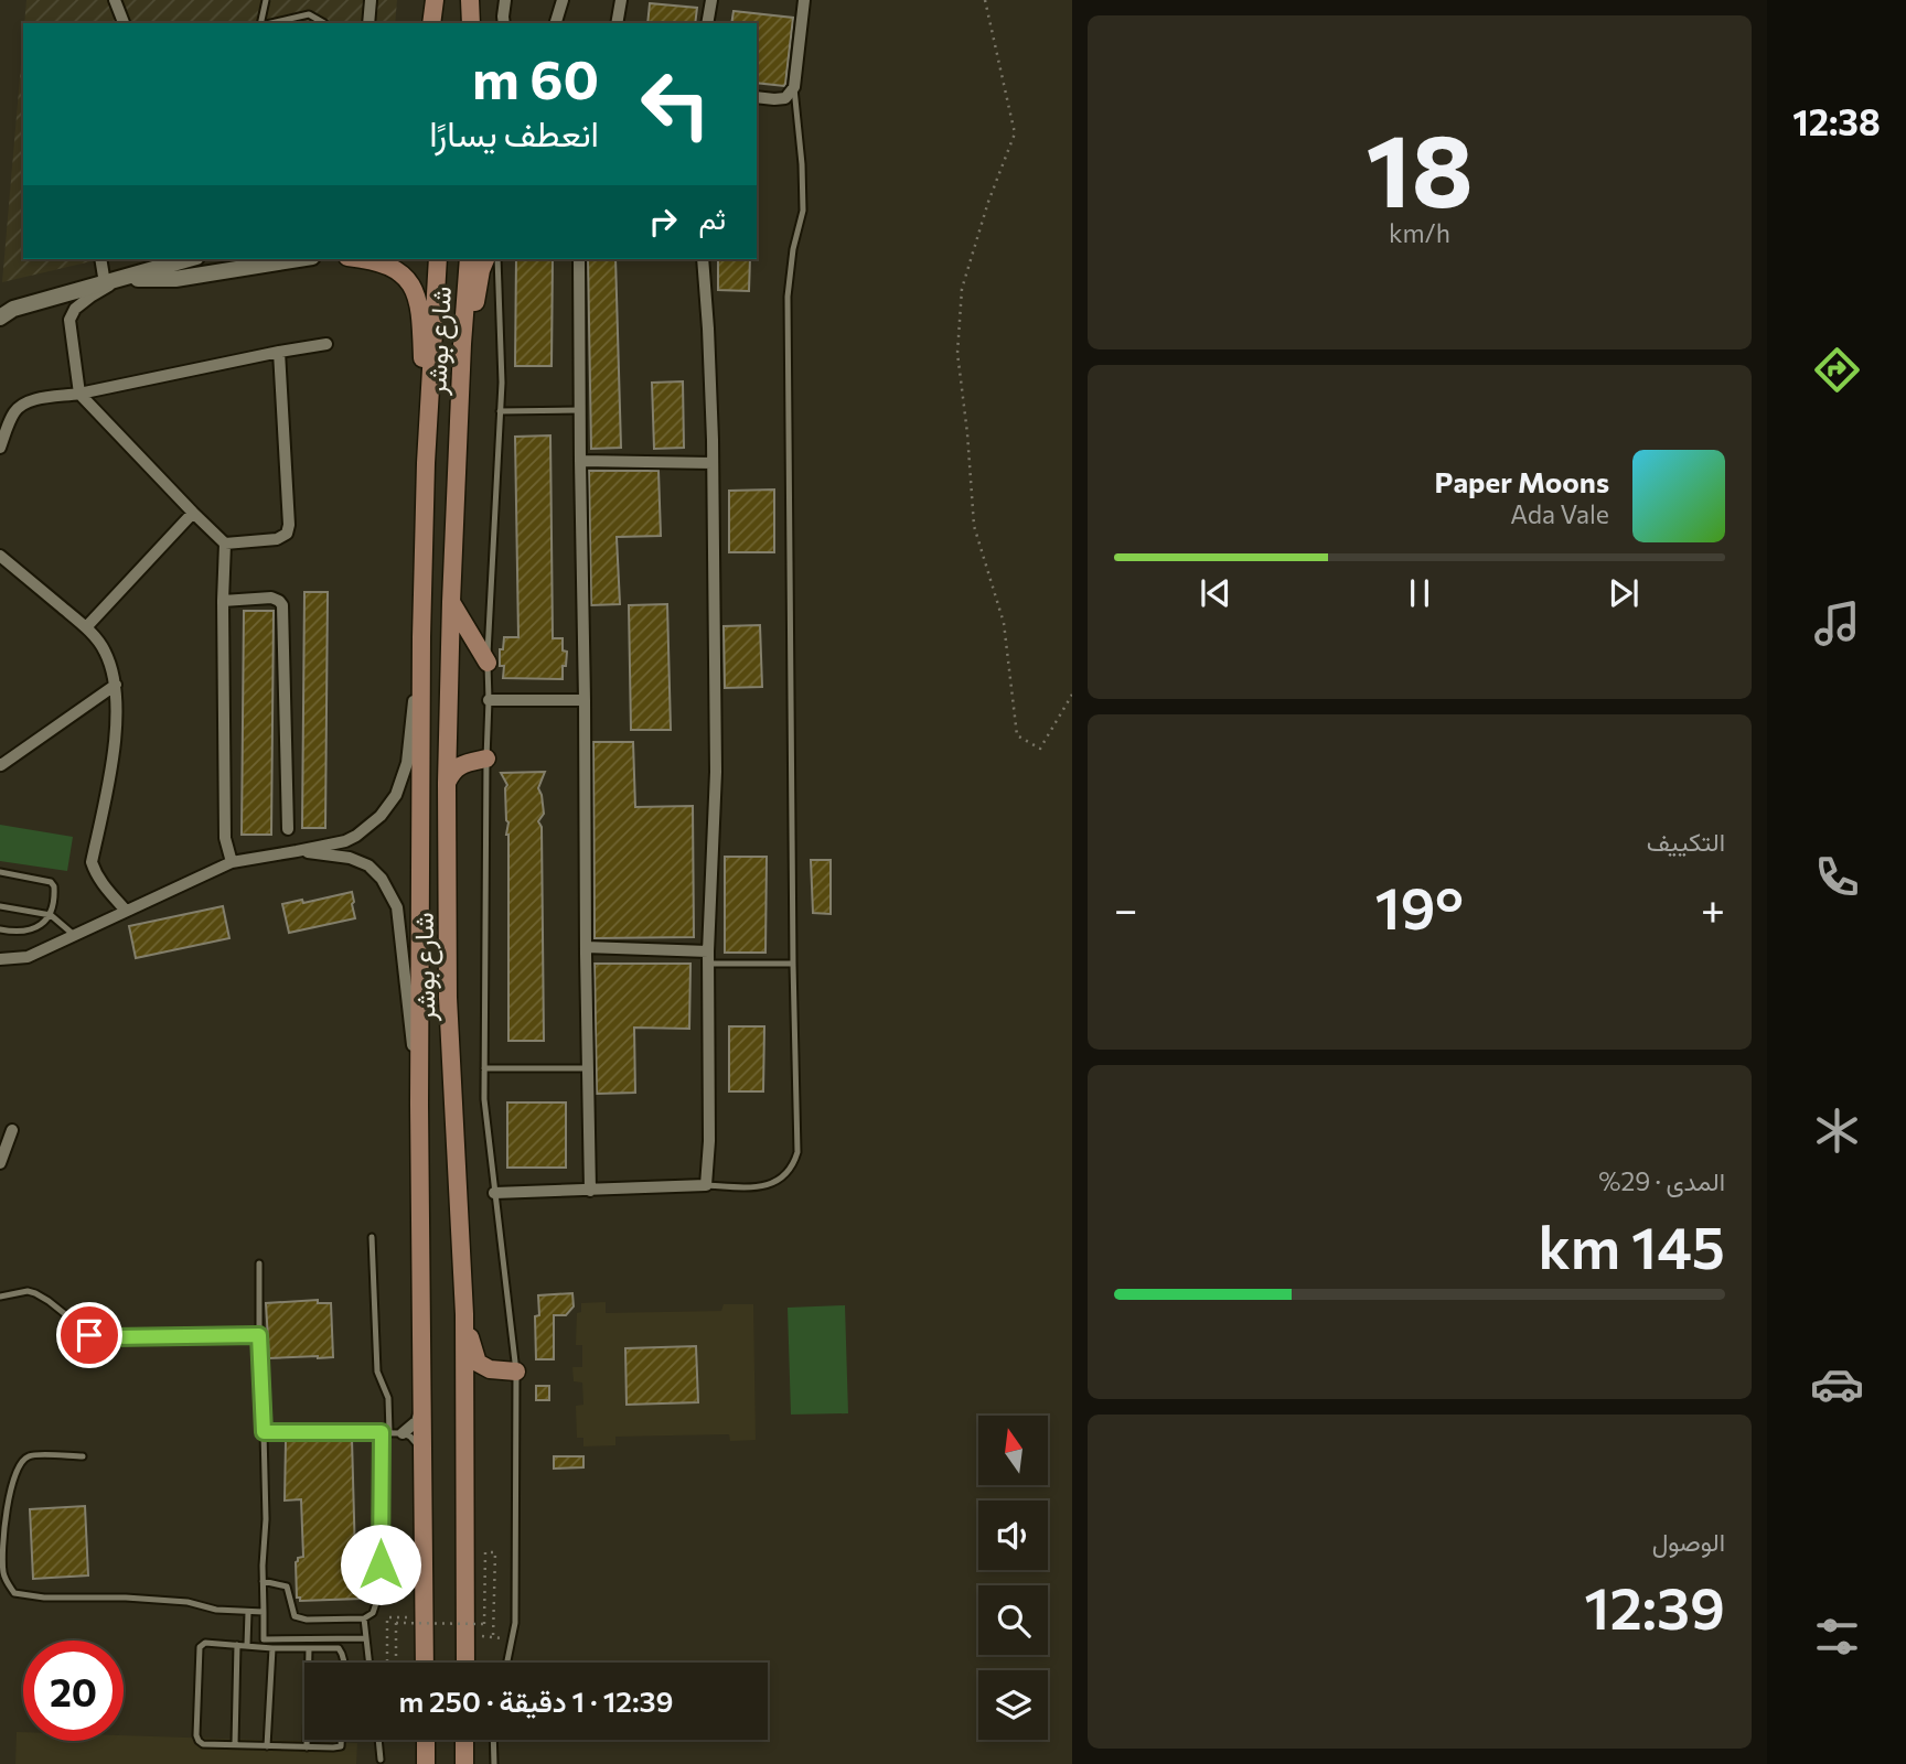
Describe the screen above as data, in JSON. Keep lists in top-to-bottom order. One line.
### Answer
{"streets":{"main road":["شارع بوشر"]},"north":"top","page":{"tabs":"12:38","tile":[["18","km/h"],"التكييف",["المدى · 29%","145 km"],["الوصول","12:39"]],"turn":["60 m","انعطف يسارًا"],"then":"ثم","song":["Paper Moons","Ada Vale"],"heat":["−","19°","+"],"limit":"20","trip":"12:39 · 1 دقيقة · 250 m"}}
